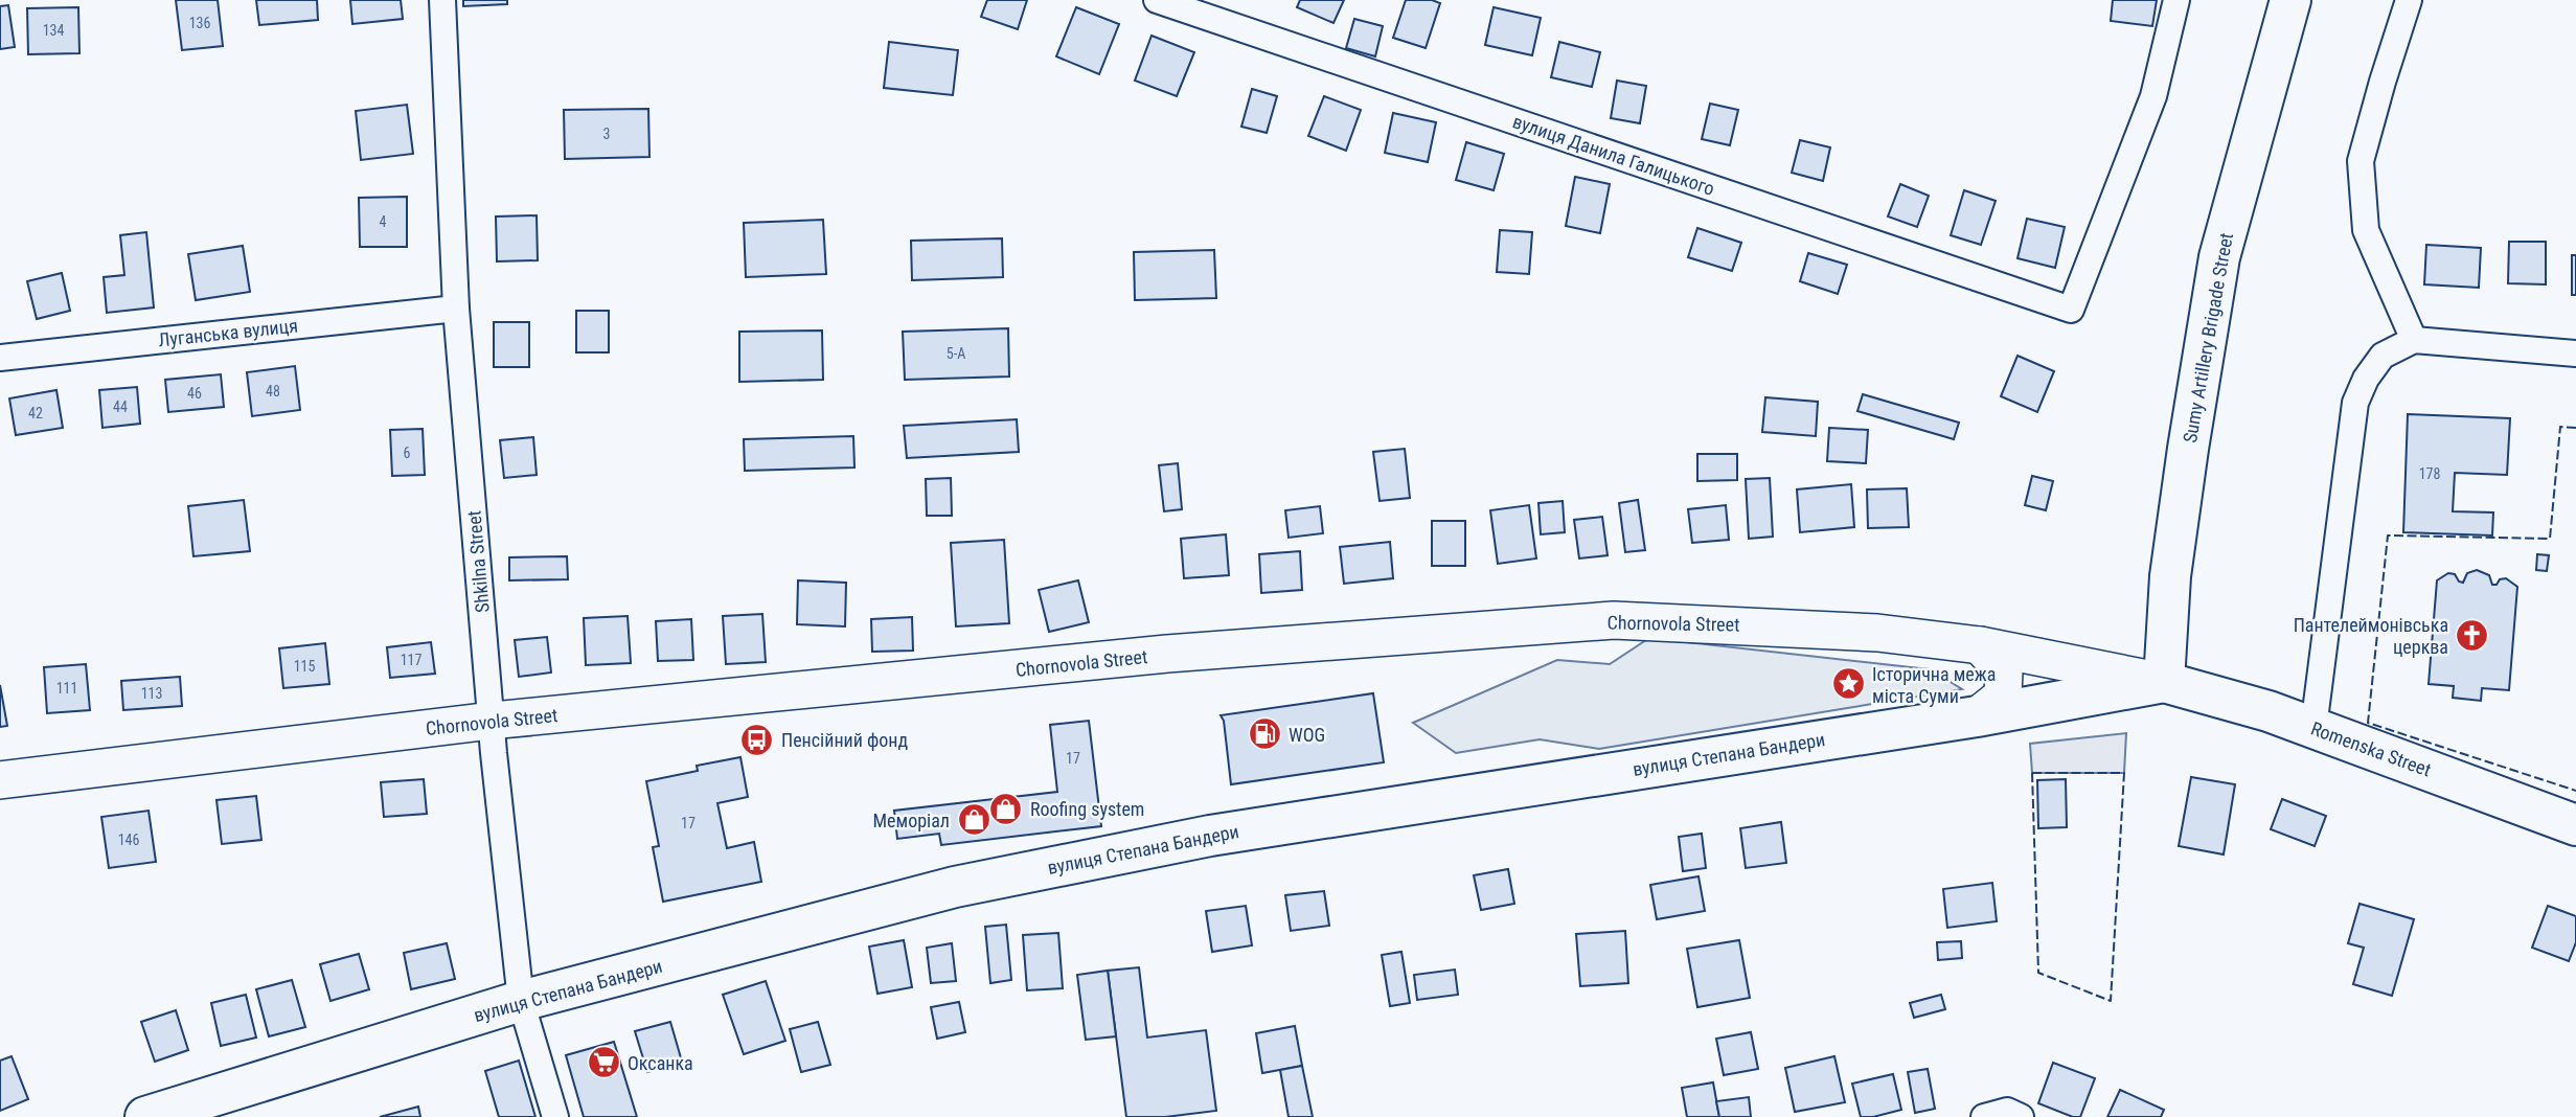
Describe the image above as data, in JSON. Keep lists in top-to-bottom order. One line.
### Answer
{"streets":{"main road":["Sumy Artillery Brigade Street","Chornovola Street","Romenska Street","вулиця Степана Бандери"],"street":["вулиця Данила Галицького","Луганська вулиця","Shkilna Street"]},"crossings":[["Луганська вулиця","Shkilna Street"],["Sumy Artillery Brigade Street","Chornovola Street"],["Sumy Artillery Brigade Street","Romenska Street"],["Sumy Artillery Brigade Street","вулиця Степана Бандери"],["Shkilna Street","Chornovola Street"],["Shkilna Street","вулиця Степана Бандери"],["Chornovola Street","Romenska Street"],["Chornovola Street","вулиця Степана Бандери"],["Romenska Street","вулиця Степана Бандери"]],"places":{"church":["Пантелеймонівська церква"],"place":["Історична межа міста Суми"],"fuel station":["WOG"],"bus stop":["Пенсійний фонд"],"shop":["Roofing system","Меморіал"],"supermarket":["Оксанка"]},"house_numbers":["136","134","3","4","5-А","48","46","44","42","6","178","117","115","111","113","17","17","146"]}
